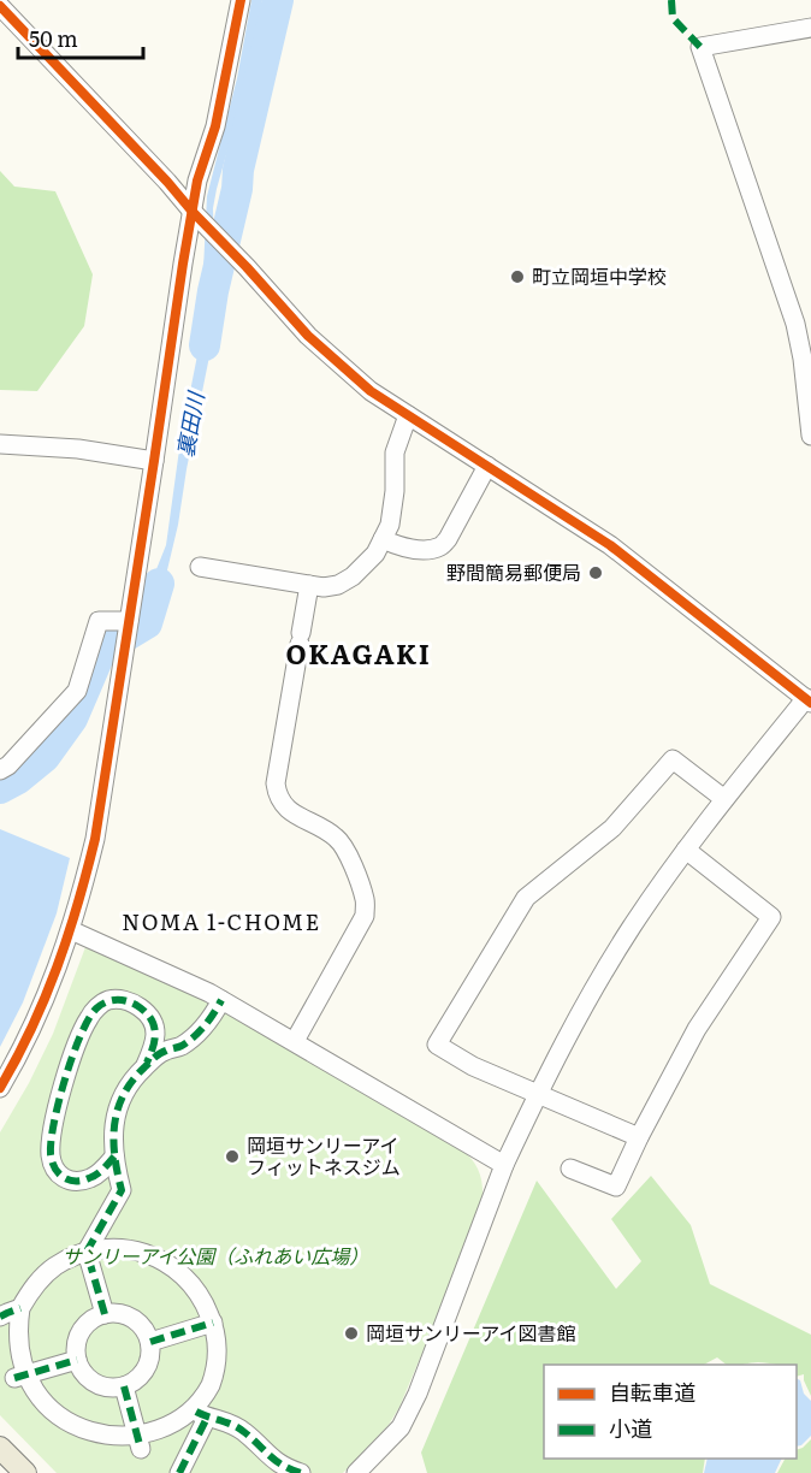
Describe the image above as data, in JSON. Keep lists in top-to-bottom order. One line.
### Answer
{"districts":["OKAGAKI","NOMA 1-CHOME"],"water":["裏田川"],"parks":["サンリーアイ公園（ふれあい広場）"],"places":["町立岡垣中学校","野間簡易郵便局","岡垣サンリーアイ フィットネスジム","岡垣サンリーアイ図書館"],"legend":["自転車道","小道"],"scale_bar":"50 m"}
